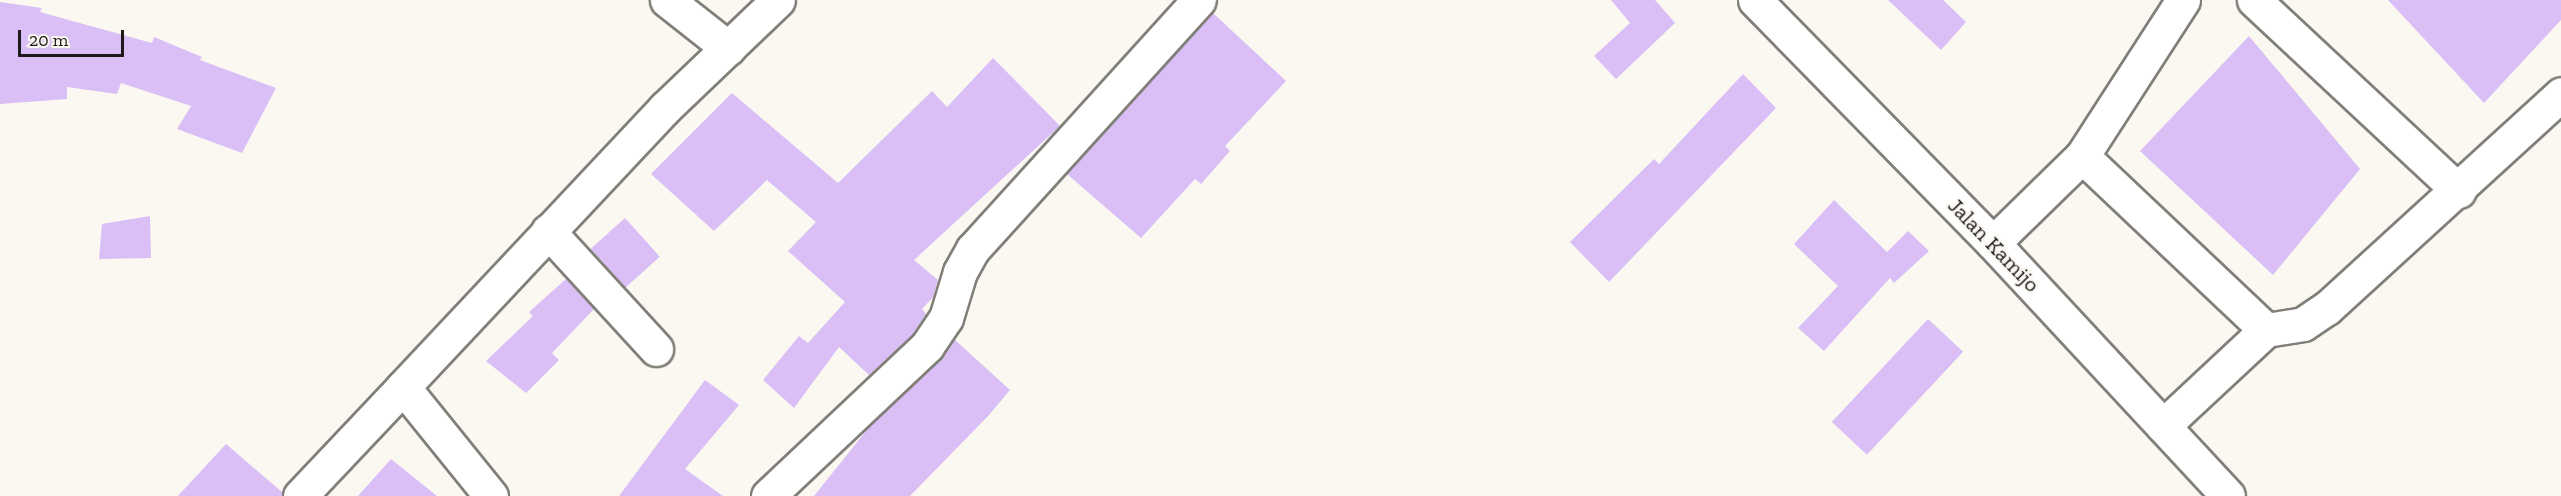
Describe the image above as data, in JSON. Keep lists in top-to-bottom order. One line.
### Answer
{"streets":{"street":["Jalan Kamijo"]},"scale_bar":"20 m"}
